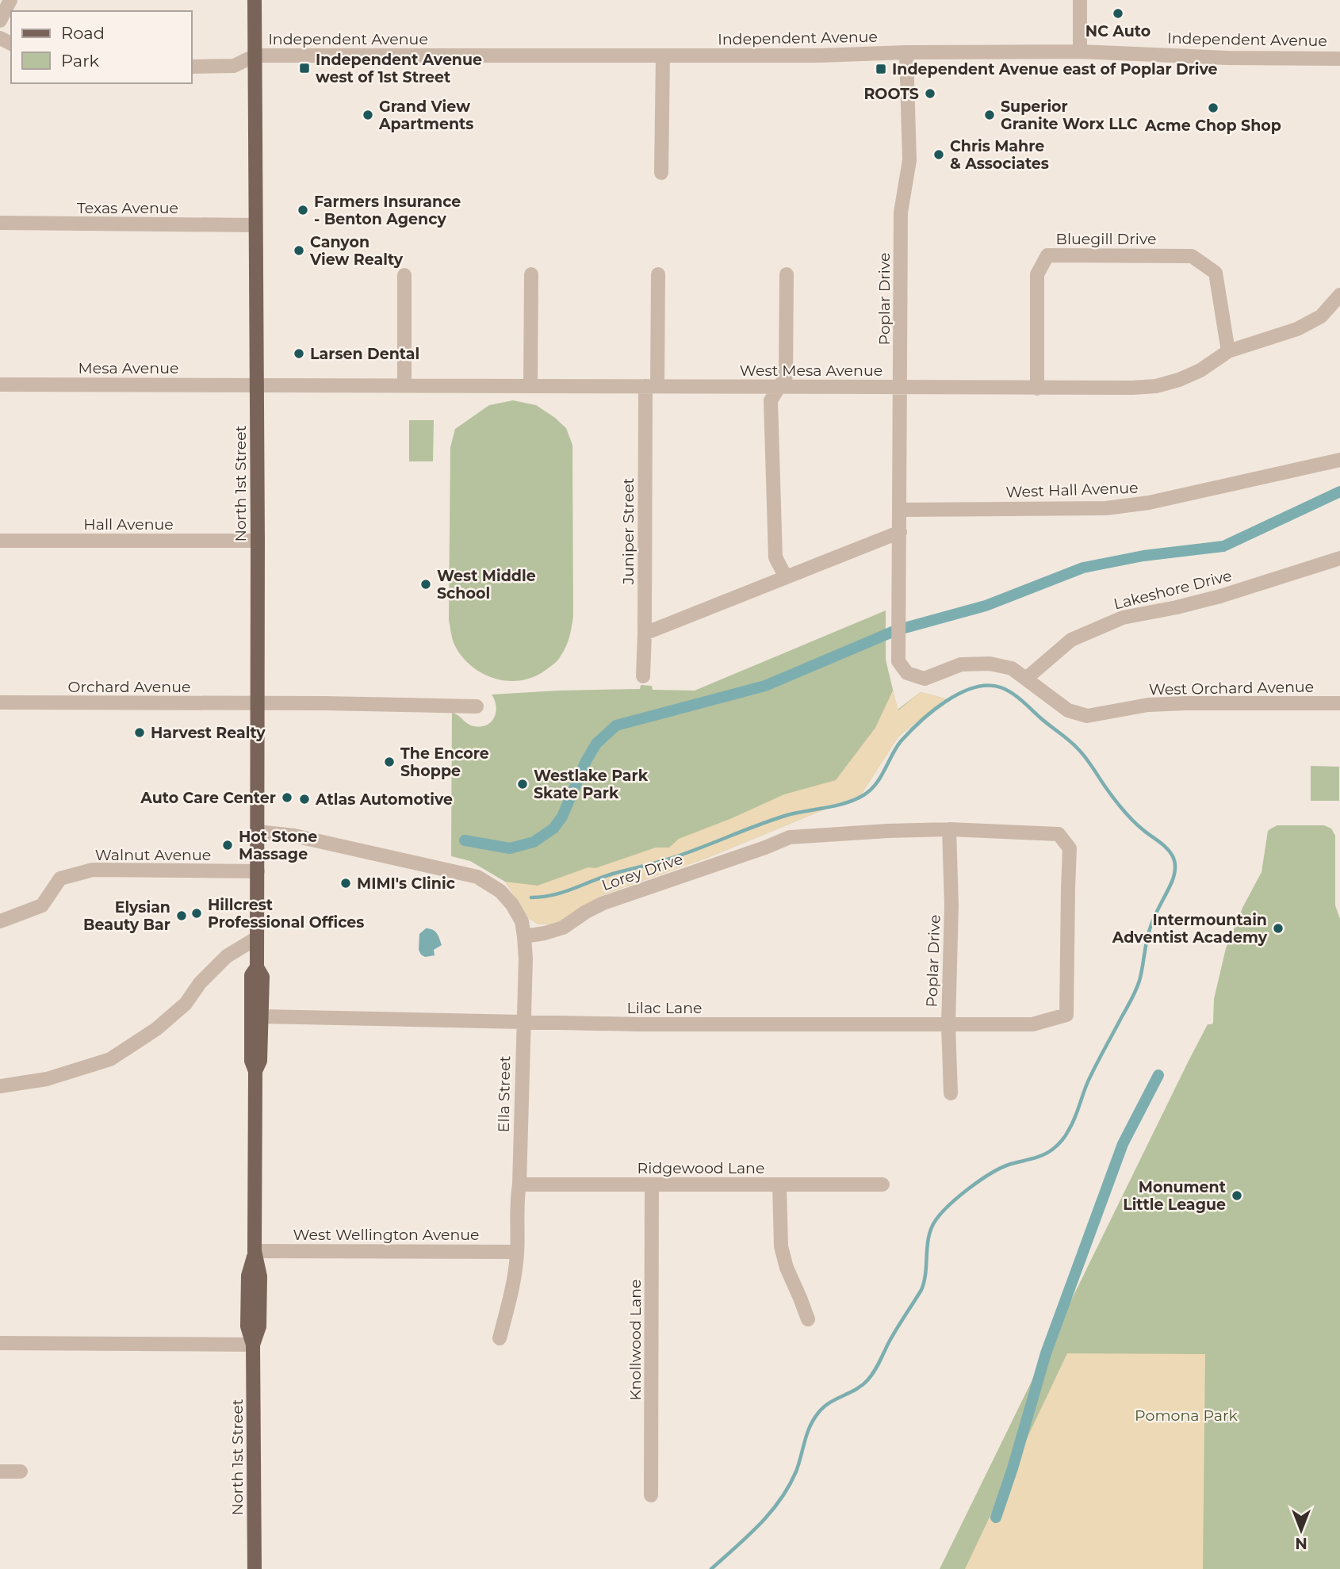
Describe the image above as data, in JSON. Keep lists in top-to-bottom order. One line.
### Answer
{"streets":{"main road":["North 1st Street"],"street":["Independent Avenue","Texas Avenue","Bluegill Drive","Poplar Drive","Mesa Avenue","West Mesa Avenue","West Hall Avenue","Hall Avenue","Juniper Street","Lakeshore Drive","Orchard Avenue","West Orchard Avenue","Walnut Avenue","Lorey Drive","Lilac Lane","Ella Street","Ridgewood Lane","West Wellington Avenue","Knollwood Lane"]},"crossings":[["Independent Avenue","Poplar Drive"],["Independent Avenue","North 1st Street"],["Texas Avenue","North 1st Street"],["Bluegill Drive","West Mesa Avenue"],["Poplar Drive","West Mesa Avenue"],["Poplar Drive","West Hall Avenue"],["Poplar Drive","West Orchard Avenue"],["Poplar Drive","Lorey Drive"],["Poplar Drive","Lilac Lane"],["Mesa Avenue","West Mesa Avenue"],["Mesa Avenue","North 1st Street"],["West Mesa Avenue","North 1st Street"],["West Mesa Avenue","Juniper Street"],["North 1st Street","Hall Avenue"],["North 1st Street","Orchard Avenue"],["North 1st Street","Walnut Avenue"],["North 1st Street","Lilac Lane"],["North 1st Street","West Wellington Avenue"],["Lakeshore Drive","West Orchard Avenue"],["Lorey Drive","Lilac Lane"],["Lorey Drive","Ella Street"],["Lilac Lane","Ella Street"],["Ella Street","Ridgewood Lane"],["Ella Street","West Wellington Avenue"],["Ridgewood Lane","Knollwood Lane"]],"parks":["Pomona Park"],"places":{"other":["NC Auto","ROOTS","Acme Chop Shop","Grand View Apartments","Superior Granite Worx LLC","Chris Mahre & Associates","Farmers Insurance - Benton Agency","Canyon View Realty","Larsen Dental","West Middle School","Harvest Realty","The Encore Shoppe","Westlake Park Skate Park","Auto Care Center","Atlas Automotive","Hot Stone Massage","MIMI's Clinic","Hillcrest Professional Offices","Elysian Beauty Bar","Intermountain Adventist Academy","Monument Little League"],"transit":["Independent Avenue west of 1st Street","Independent Avenue east of Poplar Drive"]},"legend":["Road","Park"],"north":"bottom"}
